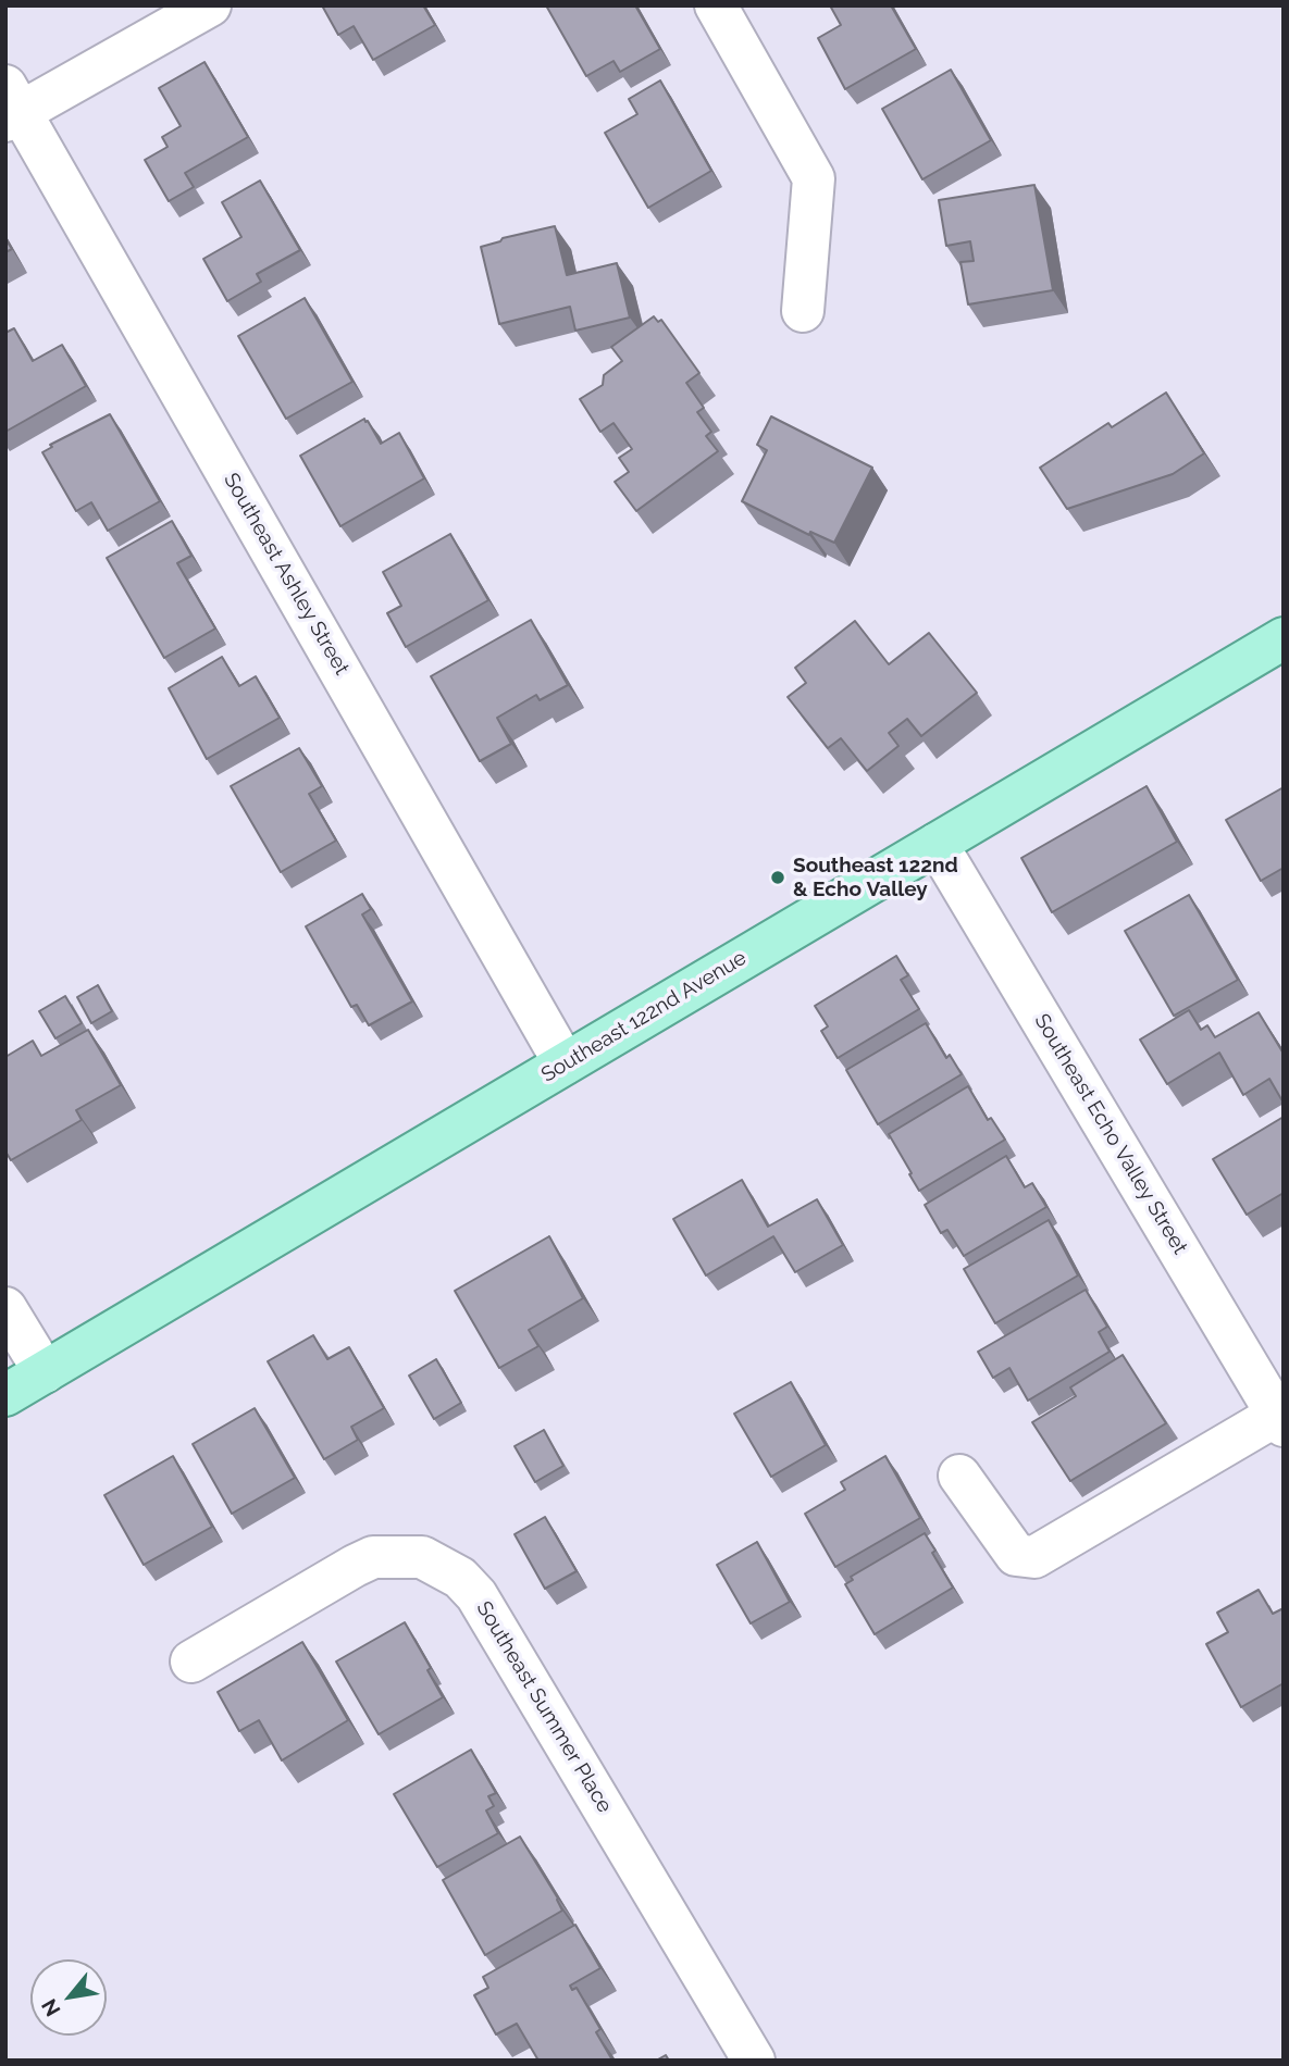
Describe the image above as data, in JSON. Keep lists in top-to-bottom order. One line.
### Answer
{"streets":{"main road":["Southeast 122nd Avenue"],"street":["Southeast Ashley Street","Southeast Echo Valley Street","Southeast Summer Place"]},"crossings":[["Southeast Ashley Street","Southeast 122nd Avenue"],["Southeast 122nd Avenue","Southeast Echo Valley Street"]],"places":["Southeast 122nd & Echo Valley"],"north":"bottom left"}
